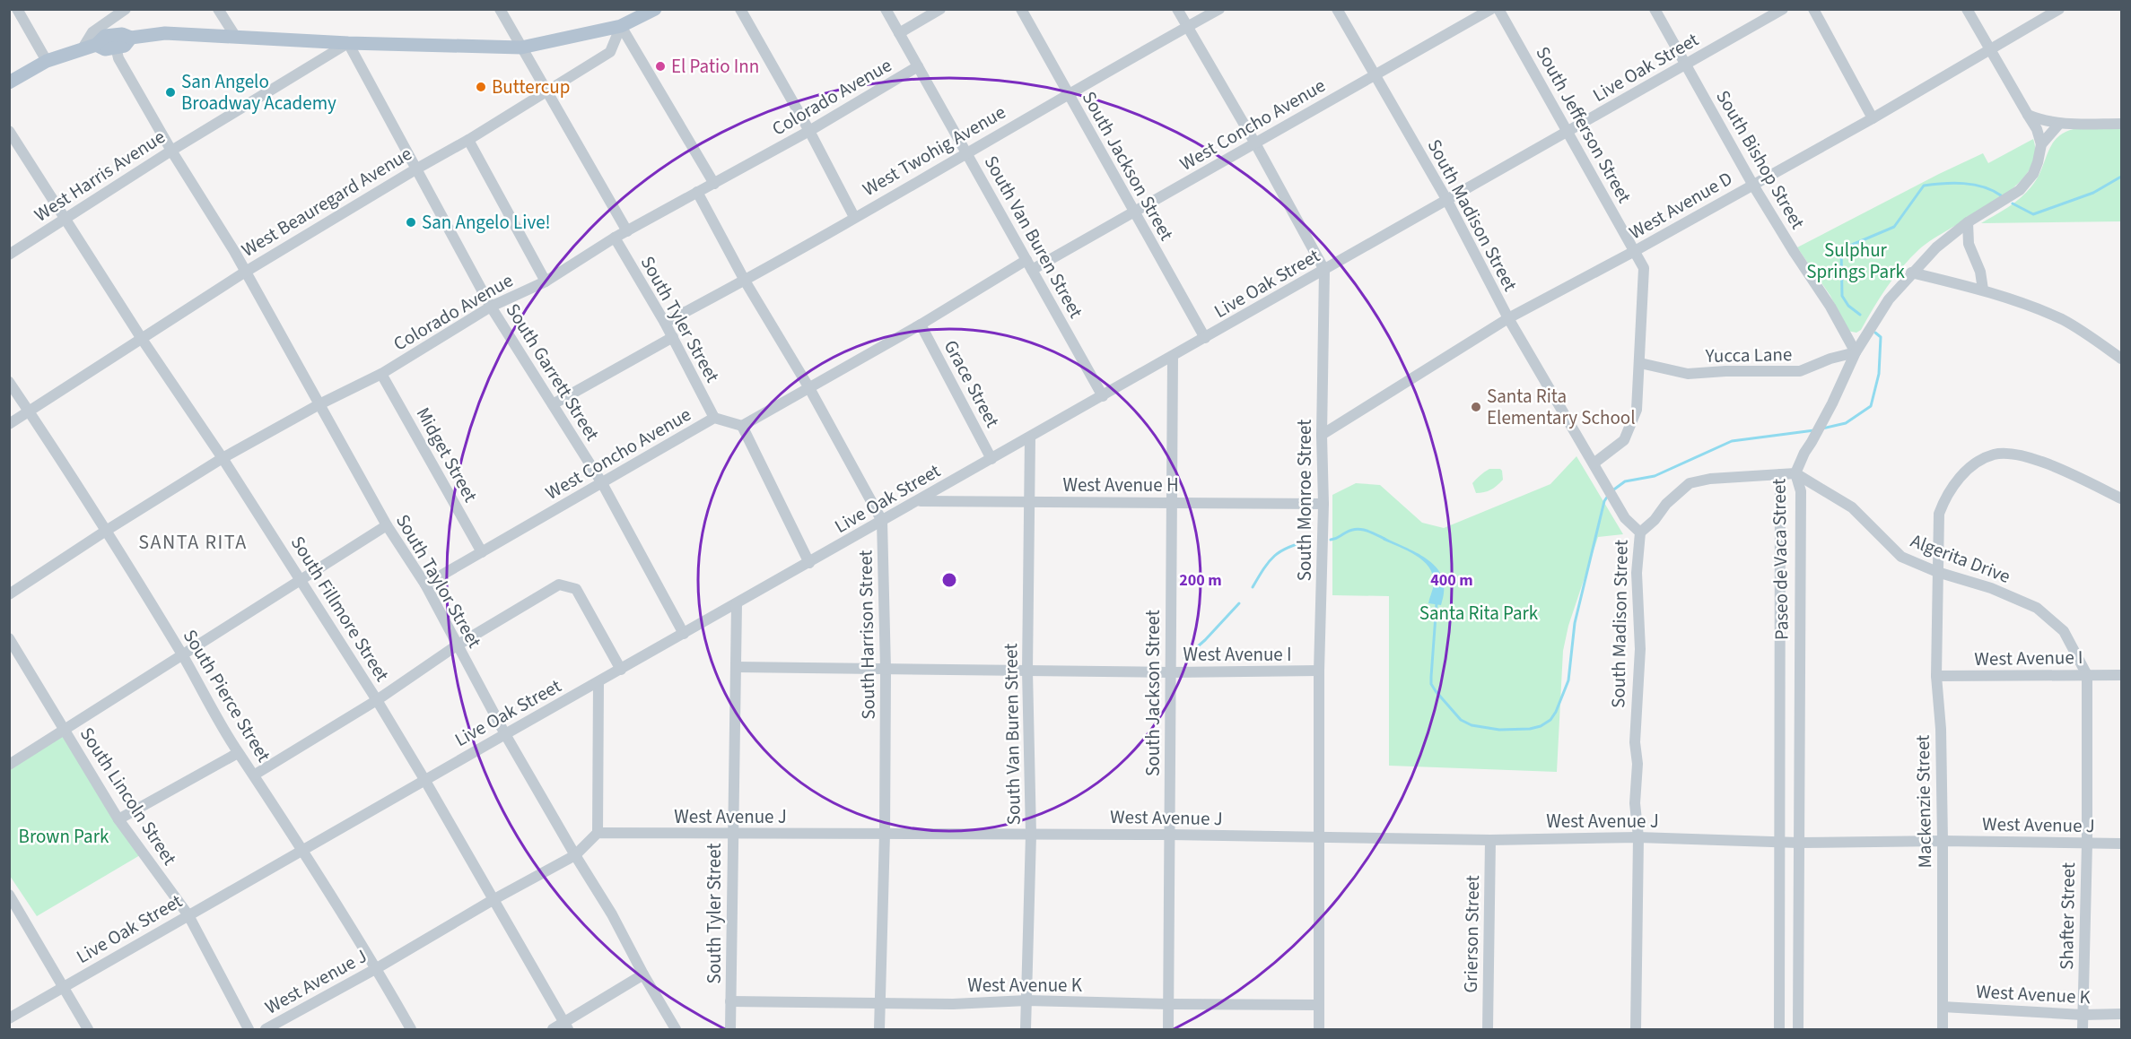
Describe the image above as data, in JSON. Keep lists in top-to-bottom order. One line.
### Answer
{"streets":{"street":["Live Oak Street","Colorado Avenue","West Concho Avenue","South Jefferson Street","West Twohig Avenue","South Bishop Street","South Jackson Street","West Harris Avenue","West Beauregard Avenue","West Avenue D","South Madison Street","South Van Buren Street","South Tyler Street","Yucca Lane","South Garrett Street","Grace Street","Midget Street","West Avenue H","South Monroe Street","Algerita Drive","Paseo de Vaca Street","South Taylor Street","South Fillmore Street","South Harrison Street","West Avenue I","South Pierce Street","South Lincoln Street","Mackenzie Street","West Avenue J","Shafter Street","Grierson Street","West Avenue K"]},"crossings":[["Live Oak Street","South Jefferson Street"],["Live Oak Street","South Bishop Street"],["Live Oak Street","South Jackson Street"],["Live Oak Street","South Madison Street"],["Live Oak Street","South Van Buren Street"],["Live Oak Street","South Tyler Street"],["Live Oak Street","South Garrett Street"],["Live Oak Street","Grace Street"],["Live Oak Street","West Avenue H"],["Live Oak Street","South Monroe Street"],["Live Oak Street","South Taylor Street"],["Live Oak Street","South Fillmore Street"],["Live Oak Street","South Harrison Street"],["Live Oak Street","South Pierce Street"],["Live Oak Street","South Lincoln Street"],["Colorado Avenue","South Van Buren Street"],["Colorado Avenue","South Tyler Street"],["Colorado Avenue","South Garrett Street"],["Colorado Avenue","Midget Street"],["Colorado Avenue","South Taylor Street"],["Colorado Avenue","South Fillmore Street"],["Colorado Avenue","South Harrison Street"],["Colorado Avenue","South Pierce Street"],["West Concho Avenue","South Jackson Street"],["West Concho Avenue","South Madison Street"],["West Concho Avenue","South Van Buren Street"],["West Concho Avenue","South Tyler Street"],["West Concho Avenue","South Garrett Street"],["West Concho Avenue","Grace Street"],["West Concho Avenue","Midget Street"],["West Concho Avenue","South Monroe Street"],["West Concho Avenue","South Taylor Street"],["West Concho Avenue","South Harrison Street"],["South Jefferson Street","West Avenue D"],["South Jefferson Street","South Madison Street"],["South Jefferson Street","Yucca Lane"],["West Twohig Avenue","South Jackson Street"],["West Twohig Avenue","South Van Buren Street"],["West Twohig Avenue","South Tyler Street"],["West Twohig Avenue","South Monroe Street"],["West Twohig Avenue","South Harrison Street"],["South Bishop Street","West Avenue D"],["South Bishop Street","Yucca Lane"],["South Bishop Street","Paseo de Vaca Street"],["South Jackson Street","West Avenue H"],["South Jackson Street","West Avenue I"],["South Jackson Street","West Avenue J"],["South Jackson Street","West Avenue K"],["West Harris Avenue","South Garrett Street"],["West Harris Avenue","South Taylor Street"],["West Harris Avenue","South Fillmore Street"],["West Beauregard Avenue","South Garrett Street"],["West Beauregard Avenue","South Taylor Street"],["West Beauregard Avenue","South Fillmore Street"],["West Beauregard Avenue","South Pierce Street"],["West Avenue D","South Madison Street"],["West Avenue D","South Monroe Street"],["South Madison Street","West Avenue J"],["South Van Buren Street","West Avenue H"],["South Van Buren Street","West Avenue I"],["South Van Buren Street","West Avenue J"],["South Van Buren Street","West Avenue K"],["South Tyler Street","West Avenue I"],["South Tyler Street","West Avenue J"],["South Tyler Street","West Avenue K"],["Yucca Lane","Paseo de Vaca Street"],["West Avenue H","South Monroe Street"],["South Monroe Street","West Avenue I"],["South Monroe Street","West Avenue J"],["South Monroe Street","West Avenue K"],["Algerita Drive","Paseo de Vaca Street"],["Algerita Drive","West Avenue I"],["Algerita Drive","Mackenzie Street"],["Algerita Drive","Shafter Street"],["Paseo de Vaca Street","West Avenue J"],["South Taylor Street","West Avenue J"],["South Fillmore Street","West Avenue J"],["South Harrison Street","West Avenue I"],["South Harrison Street","West Avenue J"],["South Harrison Street","West Avenue K"],["West Avenue I","Mackenzie Street"],["West Avenue I","Shafter Street"],["South Pierce Street","West Avenue J"],["Mackenzie Street","West Avenue J"],["Mackenzie Street","West Avenue K"],["West Avenue J","Shafter Street"],["West Avenue J","Grierson Street"],["Shafter Street","West Avenue K"]],"districts":["SANTA RITA"],"parks":["Sulphur Springs Park","Santa Rita Park","Brown Park"],"places":["El Patio Inn","Buttercup","San Angelo Broadway Academy","San Angelo Live!","Santa Rita Elementary School"],"rings":["200 m","400 m"]}
